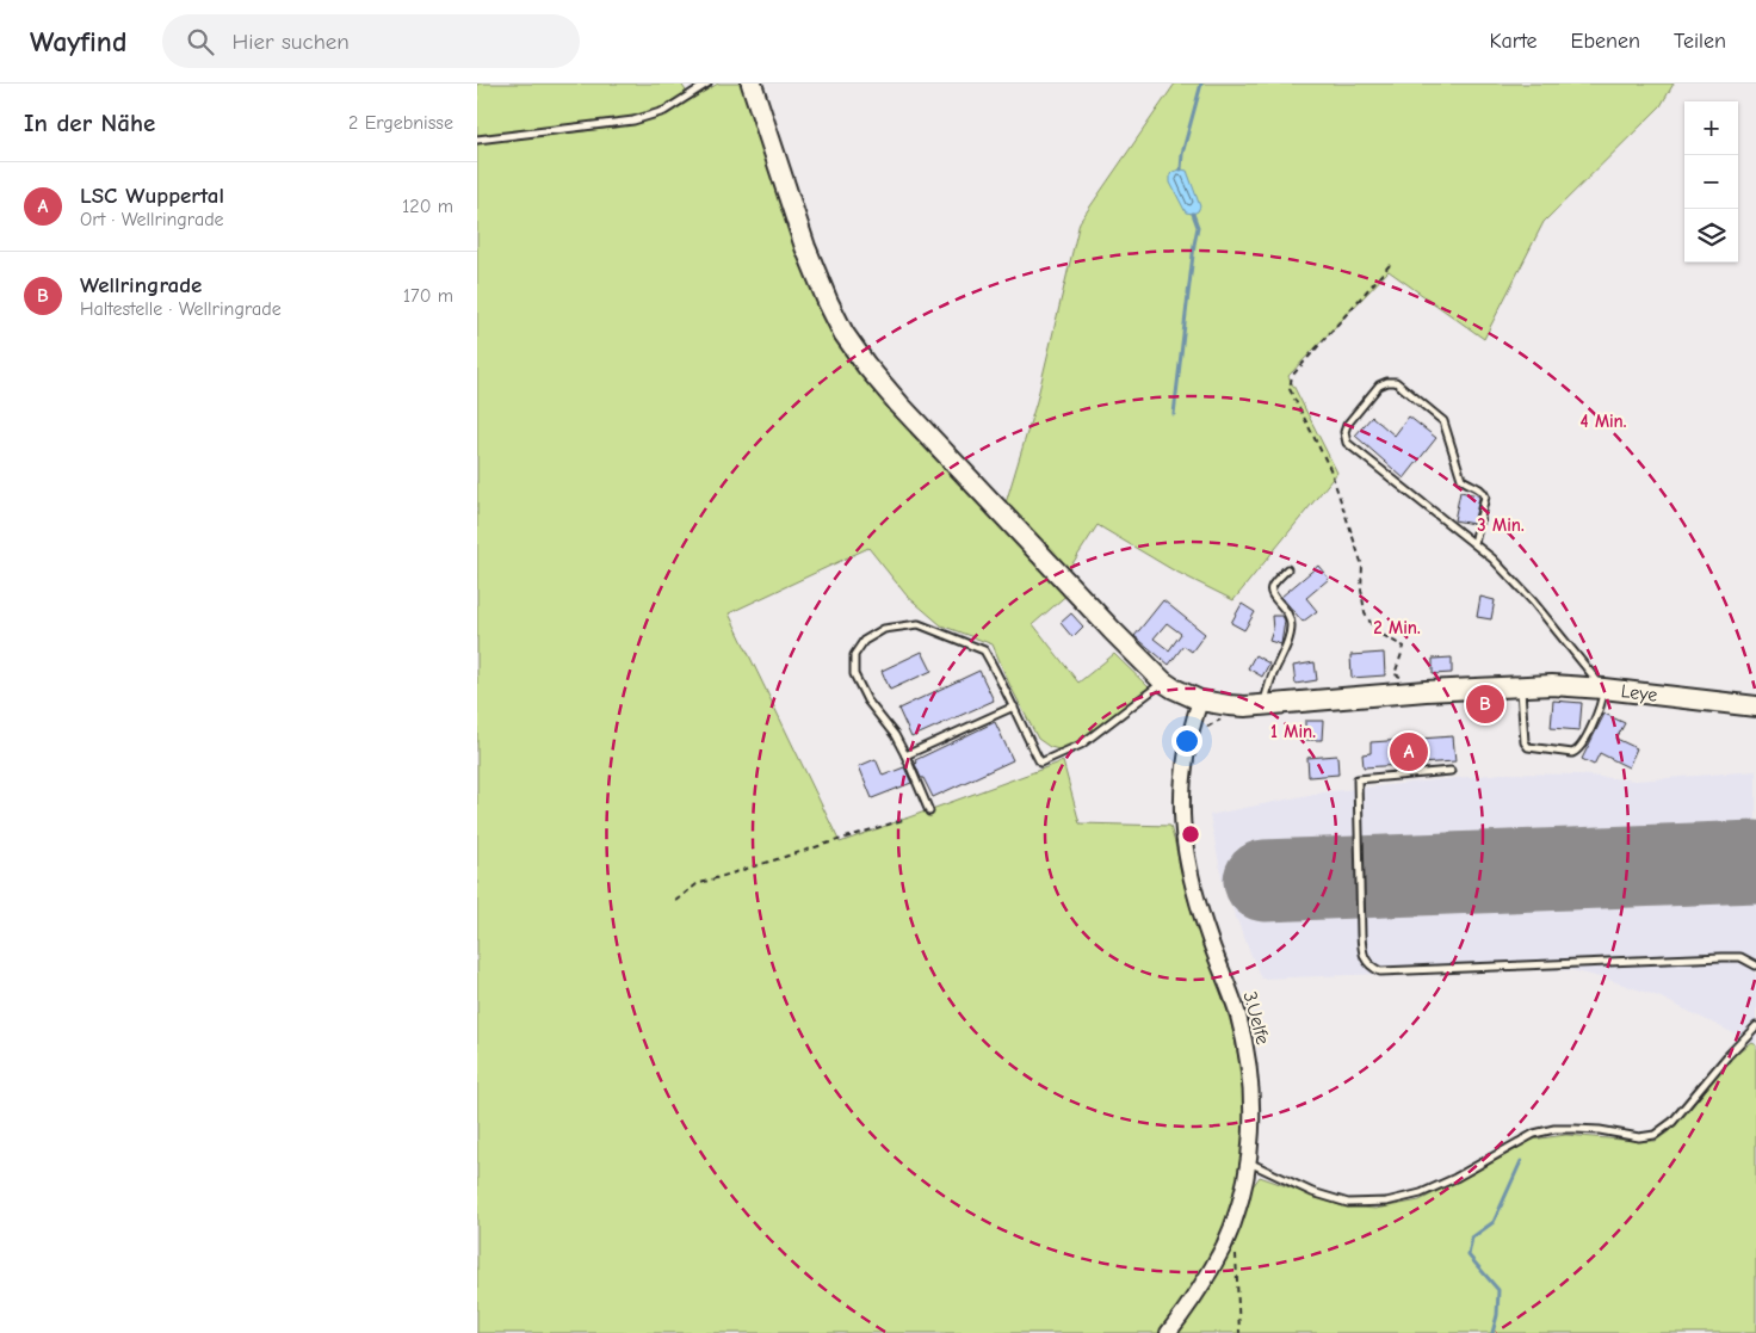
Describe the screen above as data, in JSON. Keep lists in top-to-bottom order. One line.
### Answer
{"streets":{"main road":["Leye"],"street":["3.Uelfe"]},"crossings":[["Leye","3.Uelfe"]],"page":{"header":"Wayfind","search":"Hier suchen","nav":["Karte","Ebenen","Teilen"],"heading":["In der Nähe","2 Ergebnisse"],"map_buttons":["+","−"],"list":[{"mark":"A","name":"LSC Wuppertal","note":"Ort · Wellringrade","value":"120 m"},{"mark":"B","name":"Wellringrade","note":"Haltestelle · Wellringrade","value":"170 m"}],"pins":["B","A"]},"rings":["4 Min.","3 Min.","2 Min.","1 Min."]}
